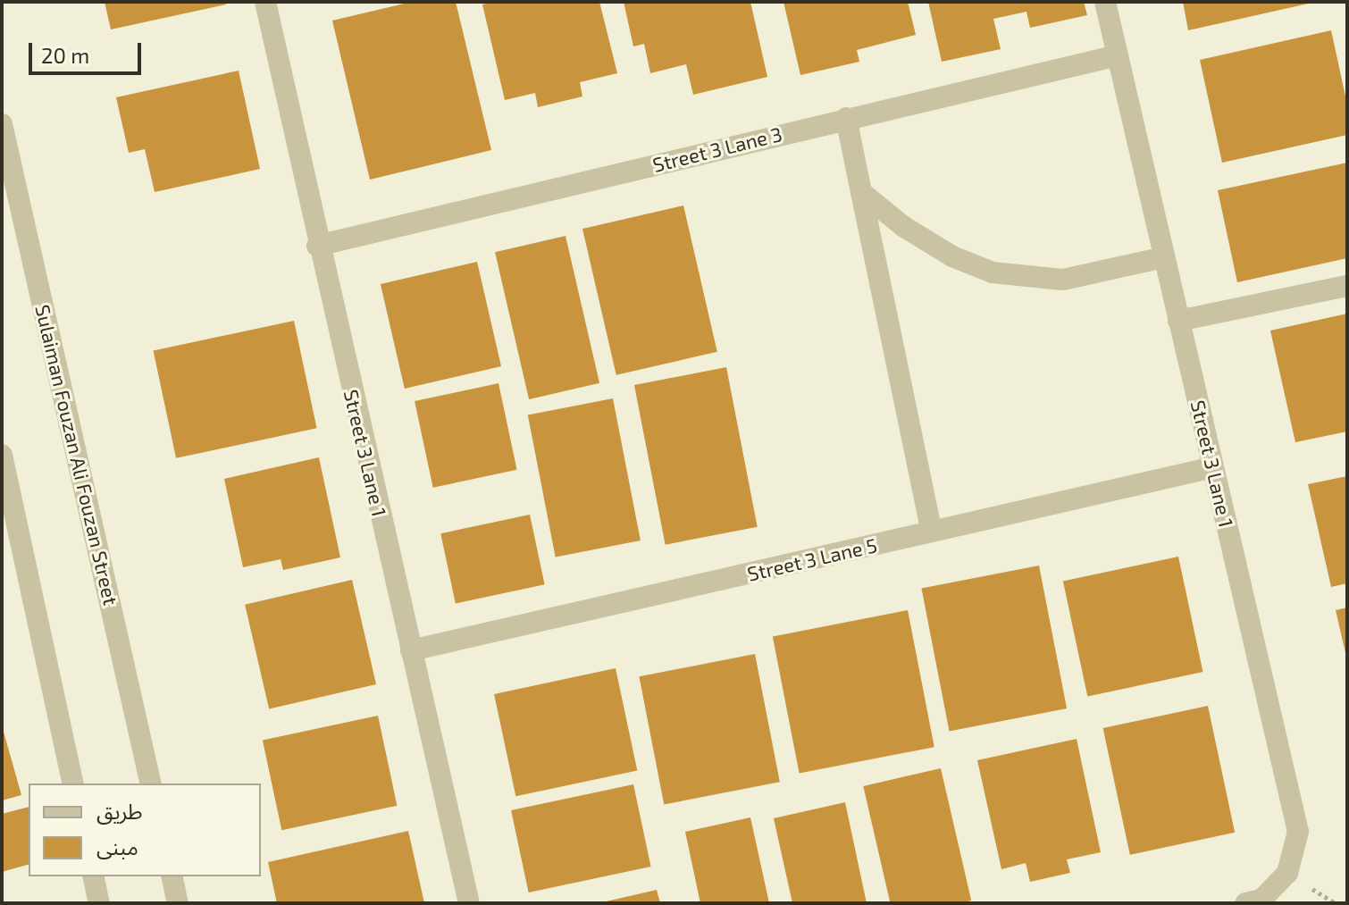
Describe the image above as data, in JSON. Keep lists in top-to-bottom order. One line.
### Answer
{"streets":{"street":["Street 3 Lane 3","Street 3 Lane 1","Sulaiman Fouzan Ali Fouzan Street","Street 3 Lane 5"]},"crossings":[["Street 3 Lane 3","Street 3 Lane 1"],["Street 3 Lane 1","Street 3 Lane 5"]],"legend":["طريق","مبنى"],"scale_bar":"20 m"}
